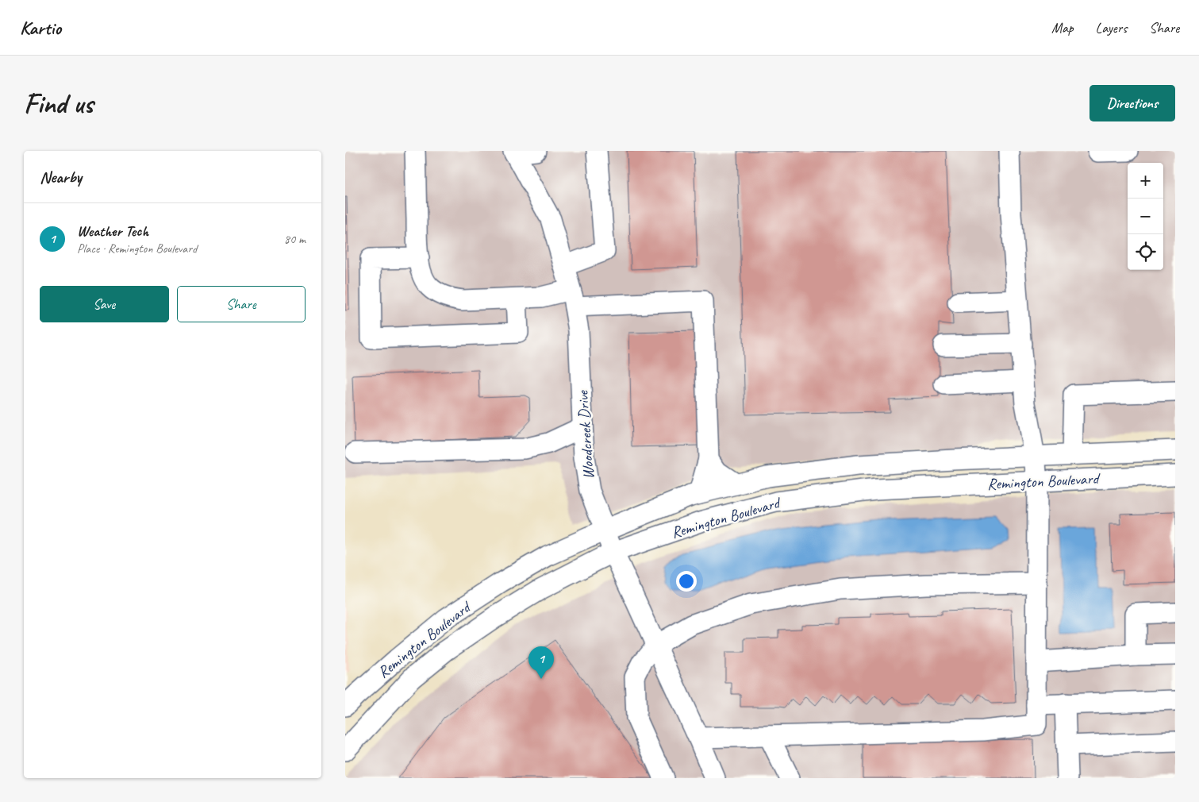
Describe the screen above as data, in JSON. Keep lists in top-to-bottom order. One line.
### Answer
{"streets":{"street":["Woodcreek Drive","Remington Boulevard"]},"crossings":[["Woodcreek Drive","Remington Boulevard"]],"page":{"header":"Kartio","nav":["Map","Layers","Share"],"buttons":["Directions",["Save","Share"]],"title":"Find us","heading":"Nearby","map_buttons":["+","−"],"list":[{"mark":"1","name":"Weather Tech","note":"Place · Remington Boulevard","value":"80 m"}],"pins":"1"}}
